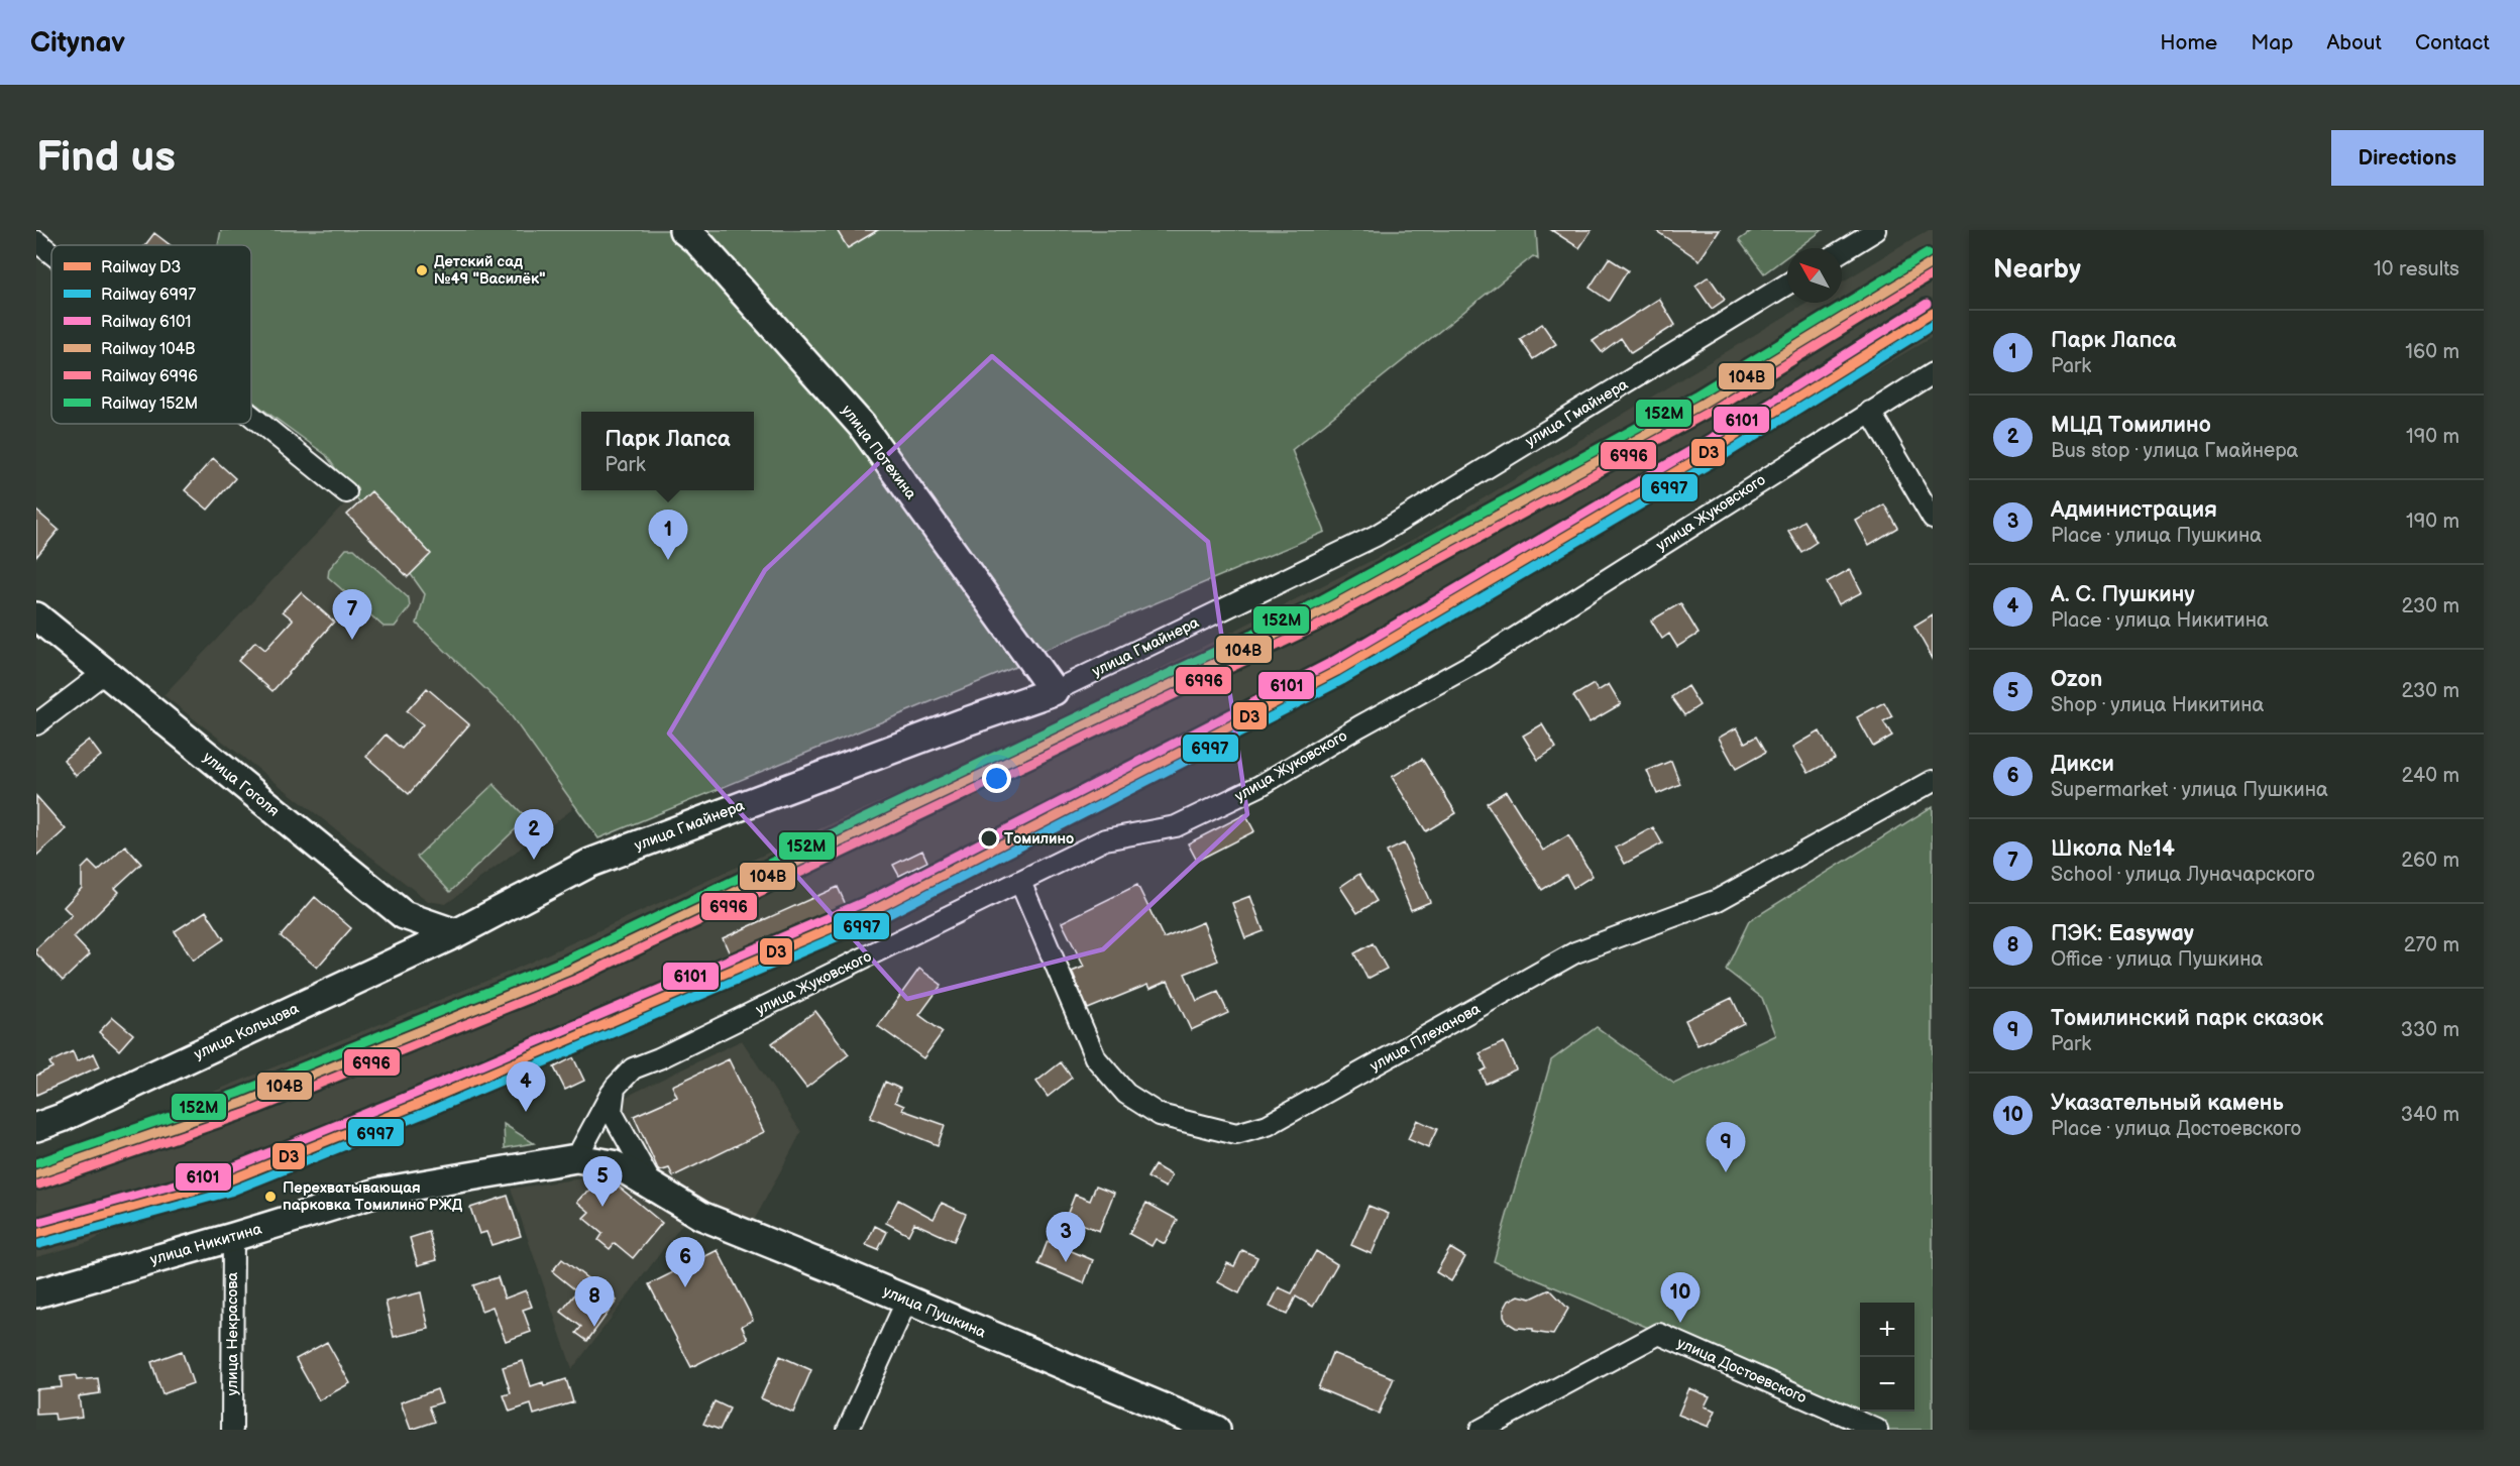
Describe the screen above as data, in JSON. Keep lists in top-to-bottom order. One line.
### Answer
{"streets":{"street":["улица Гмайнера","улица Потехина","улица Жуковского","улица Гоголя","улица Кольцова","улица Плеханова","улица Никитина","улица Пушкина","улица Некрасова","улица Достоевского"]},"crossings":[["улица Гмайнера","улица Потехина"],["улица Гмайнера","улица Гоголя"],["улица Гмайнера","улица Кольцова"],["улица Жуковского","улица Плеханова"],["улица Жуковского","улица Никитина"],["улица Гоголя","улица Кольцова"],["улица Никитина","улица Пушкина"],["улица Никитина","улица Некрасова"]],"places":["Детский сад №49 \"Василёк\"","Томилино","Перехватывающая парковка Томилино РЖД"],"lines":["rail line 152М","rail line 104В","rail line 6996","rail line 6101","rail line D3","rail line 6997"],"legend":["Railway D3","Railway 6997","Railway 6101","Railway 104В","Railway 6996","Railway 152М"],"north":"top left","page":{"header":"Citynav","nav":["Home","Map","About","Contact"],"buttons":"Directions","title":"Find us","heading":["Nearby","10 results"],"list":[{"mark":"1","name":"Парк Лапса","note":"Park","value":"160 m"},{"mark":"2","name":"МЦД Томилино","note":"Bus stop · улица Гмайнера","value":"190 m"},{"mark":"3","name":"Администрация","note":"Place · улица Пушкина","value":"190 m"},{"mark":"4","name":"А. С. Пушкину","note":"Place · улица Никитина","value":"230 m"},{"mark":"5","name":"Ozon","note":"Shop · улица Никитина","value":"230 m"},{"mark":"6","name":"Дикси","note":"Supermarket · улица Пушкина","value":"240 m"},{"mark":"7","name":"Школа №14","note":"School · улица Луначарского","value":"260 m"},{"mark":"8","name":"ПЭК: Easyway","note":"Office · улица Пушкина","value":"270 m"},{"mark":"9","name":"Томилинский парк сказок","note":"Park","value":"330 m"},{"mark":"10","name":"Указательный камень","note":"Place · улица Достоевского","value":"340 m"}],"popup":["Парк Лапса","Park"],"pins":["1","7","2","4","9","5","3","6","10","8"],"map_buttons":["+","−"]}}
